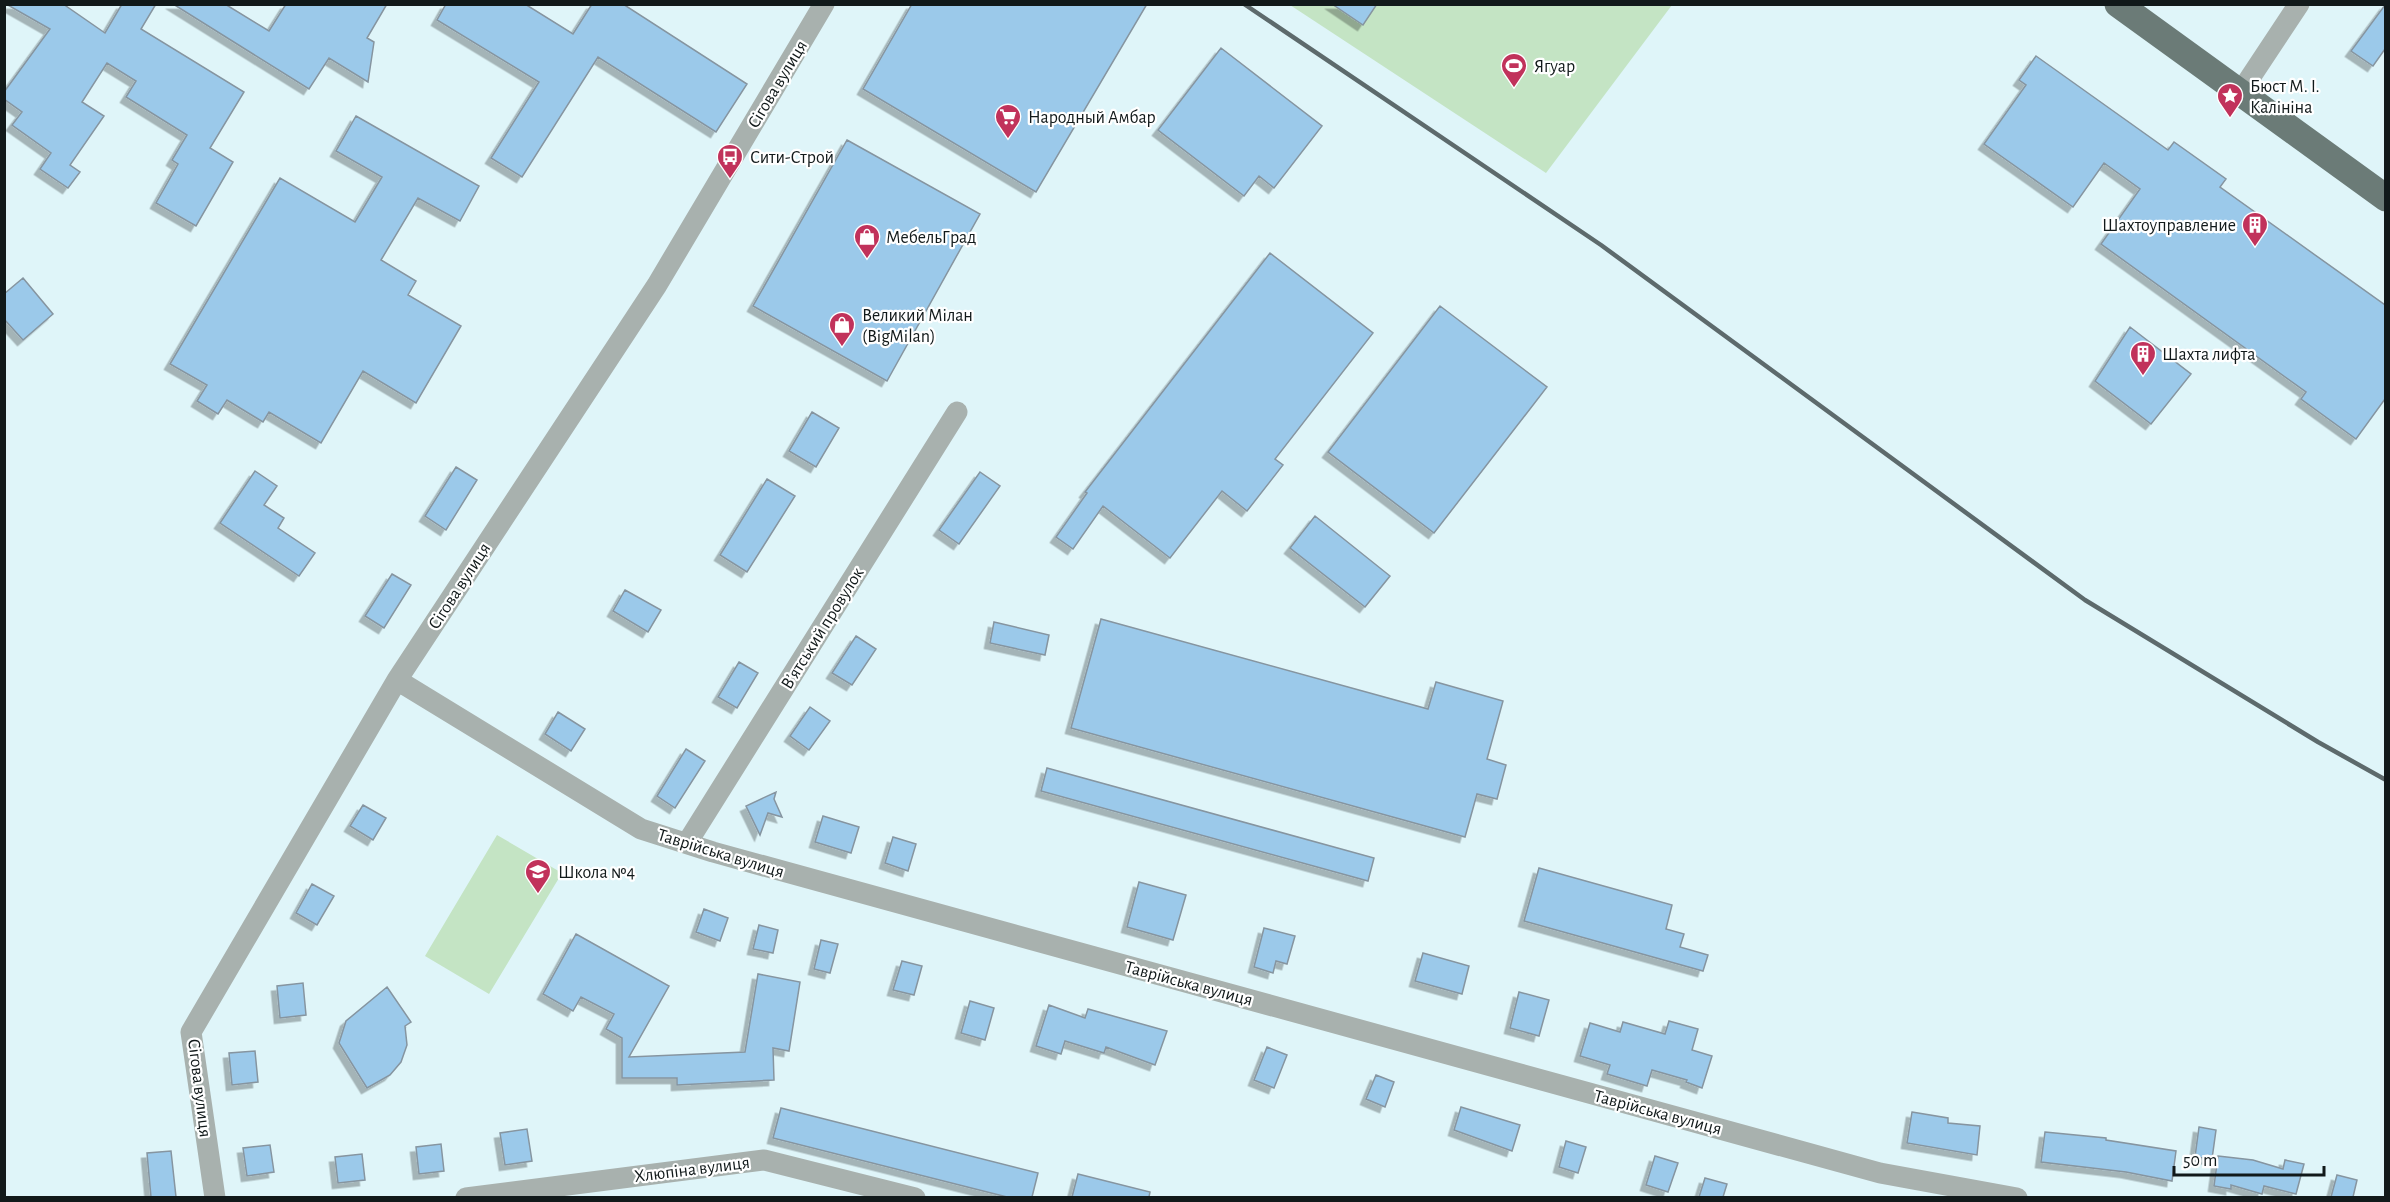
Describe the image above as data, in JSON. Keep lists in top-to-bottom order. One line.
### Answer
{"streets":{"street":["Сігова вулиця","В’ятський провулок","Таврійська вулиця","Хлюпіна вулиця"]},"crossings":[["Сігова вулиця","Таврійська вулиця"],["В’ятський провулок","Таврійська вулиця"]],"places":{"sports":["Ягуар"],"place":["Бюст М. І. Калініна"],"supermarket":["Народный Амбар"],"bus stop":["Сити-Строй"],"building":["Шахтоуправление","Шахта лифта"],"shop":["МебельГрад","Великий Мілан (BigMilan)"],"school or university":["Школа №4"]},"scale_bar":"50 m"}
